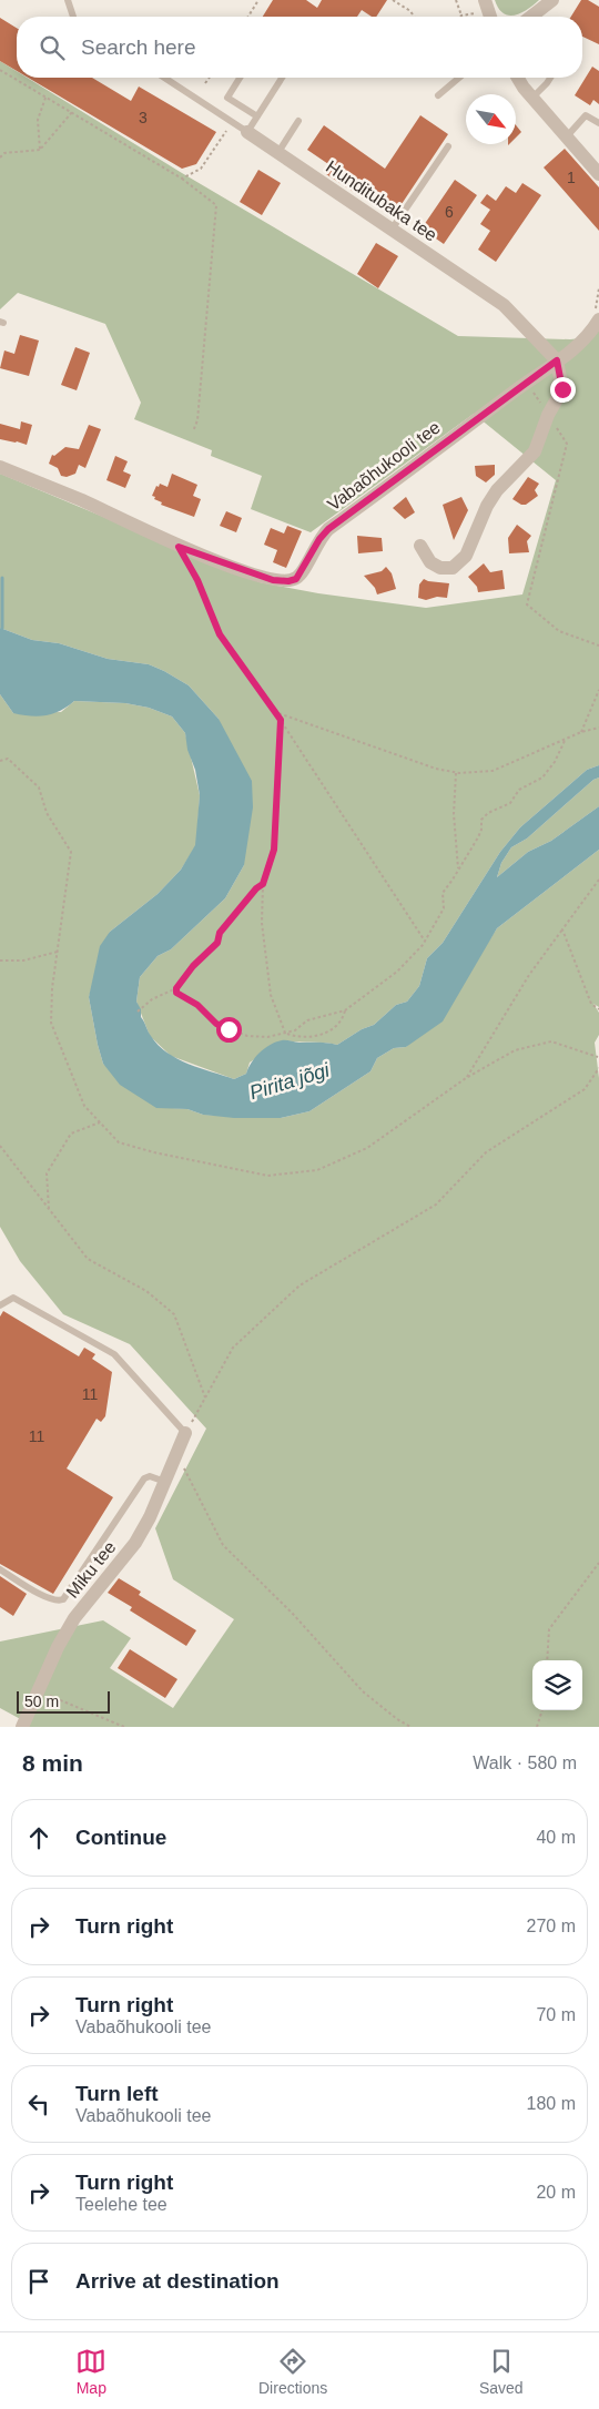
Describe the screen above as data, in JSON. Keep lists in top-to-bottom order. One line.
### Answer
{"streets":{"street":["Hunditubaka tee","Vabaõhukooli tee","Miku tee"]},"crossings":[["Hunditubaka tee","Vabaõhukooli tee"]],"water":["Pirita jõgi"],"house_numbers":["3","1","6","11","11"],"scale_bar":"50 m","north":"bottom right","page":{"search":"Search here","scale":"50 m","heading":["8 min","Walk · 580 m"],"list":[["Continue","40 m"],["Turn right","270 m"],["Turn right","Vabaõhukooli tee","70 m"],["Turn left","Vabaõhukooli tee","180 m"],["Turn right","Teelehe tee","20 m"],"Arrive at destination"],"nav":["Map","Directions","Saved"]}}
